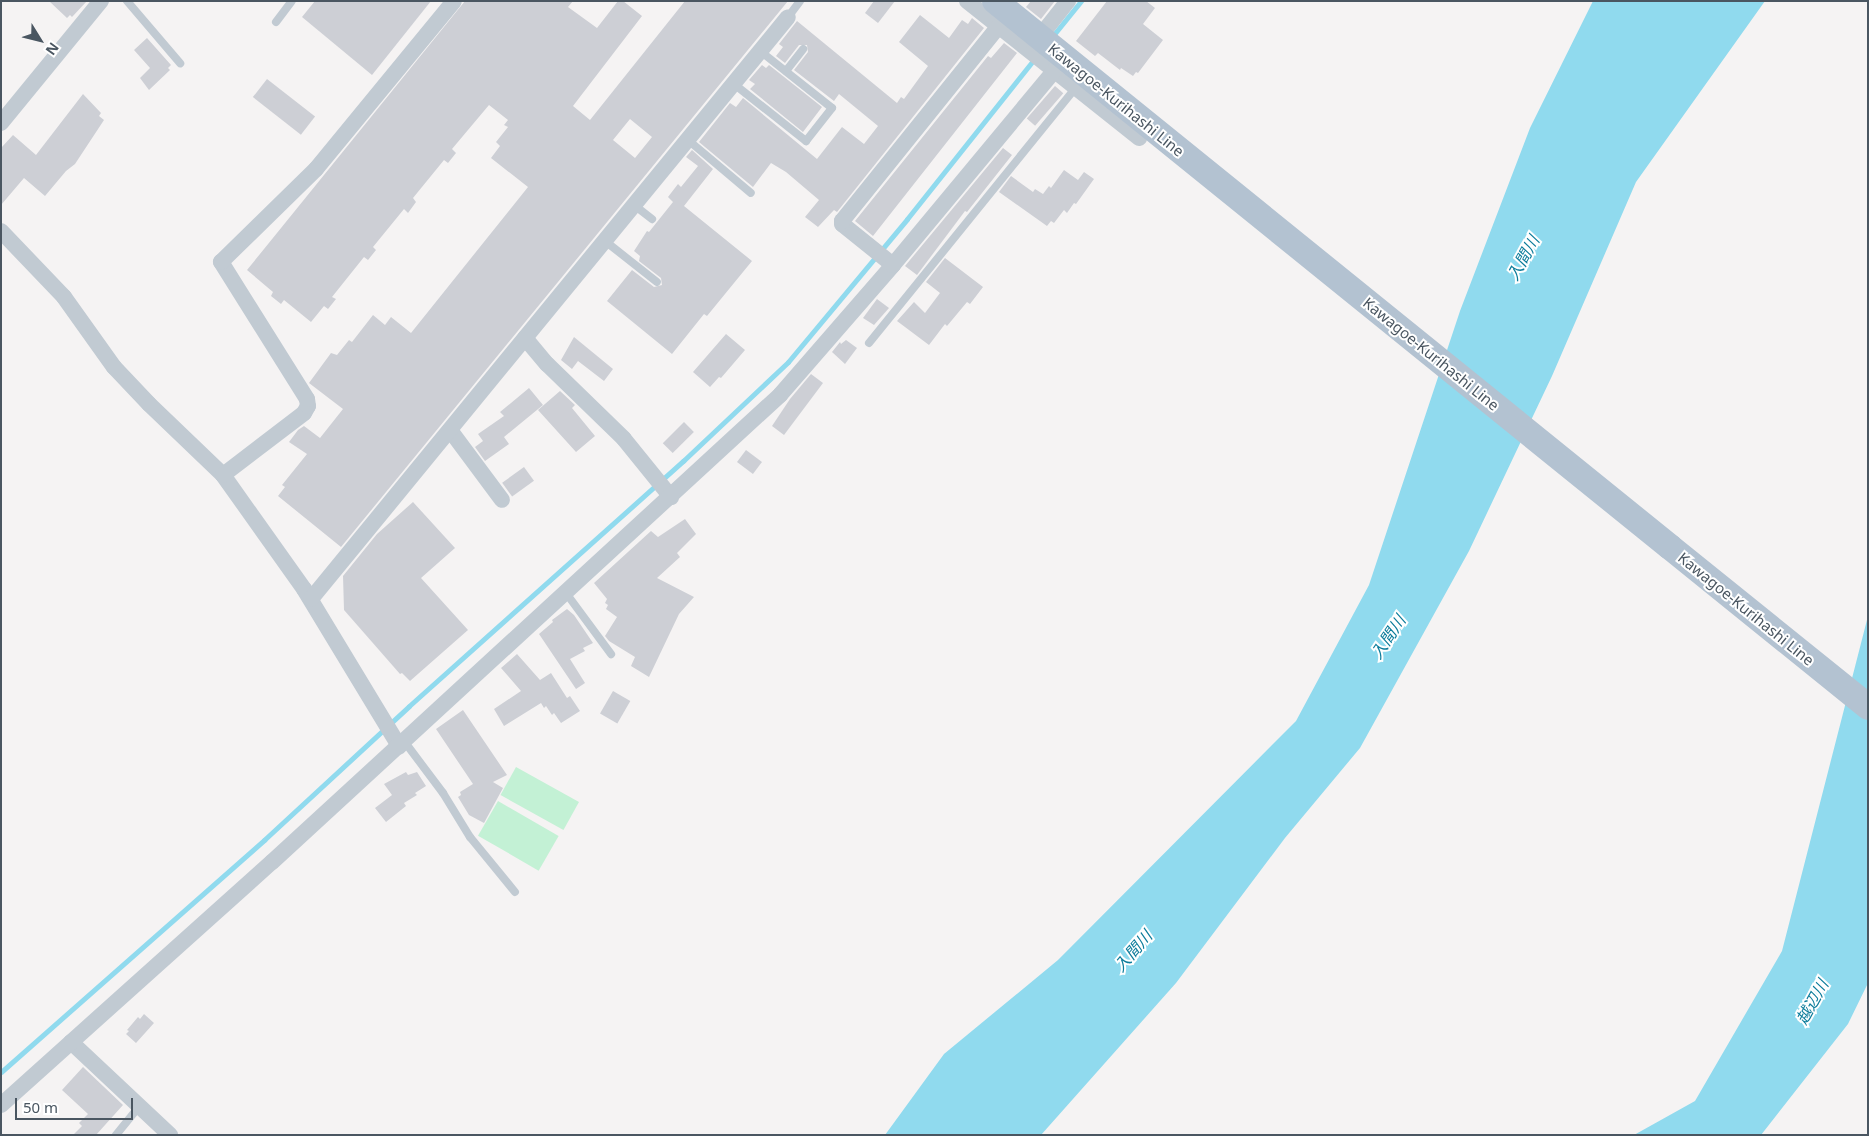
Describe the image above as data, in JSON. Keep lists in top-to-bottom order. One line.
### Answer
{"streets":{"main road":["Kawagoe-Kurihashi Line"]},"water":["入間川","越辺川"],"scale_bar":"50 m","north":"bottom right"}
